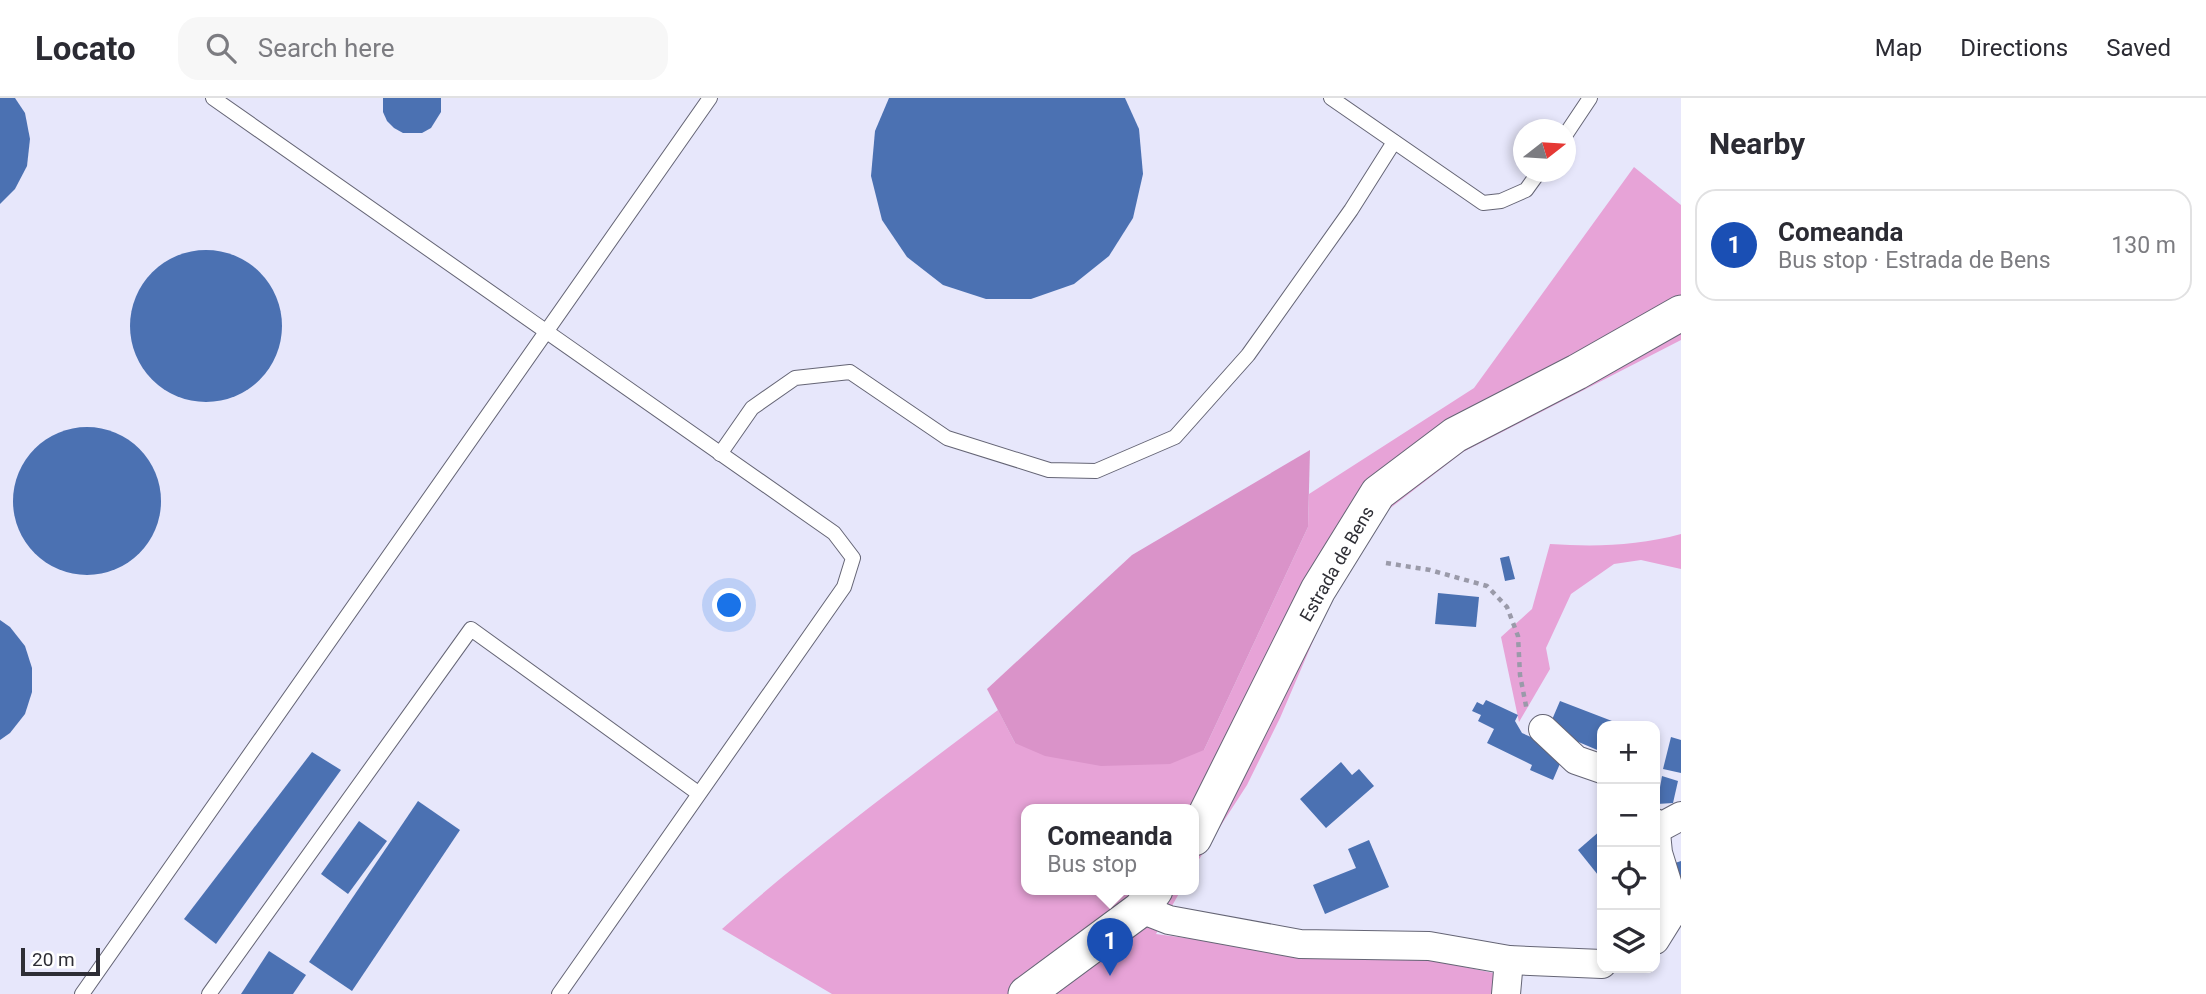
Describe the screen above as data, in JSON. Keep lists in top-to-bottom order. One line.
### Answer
{"streets":{"street":["Estrada de Bens"]},"scale_bar":"20 m","north":"right","page":{"header":"Locato","search":"Search here","nav":["Map","Directions","Saved"],"heading":"Nearby","list":[{"mark":"1","name":"Comeanda","note":"Bus stop · Estrada de Bens","value":"130 m"}],"map_buttons":["+","−"],"popup":["Comeanda","Bus stop"],"pins":"1","scale":"20 m"}}
